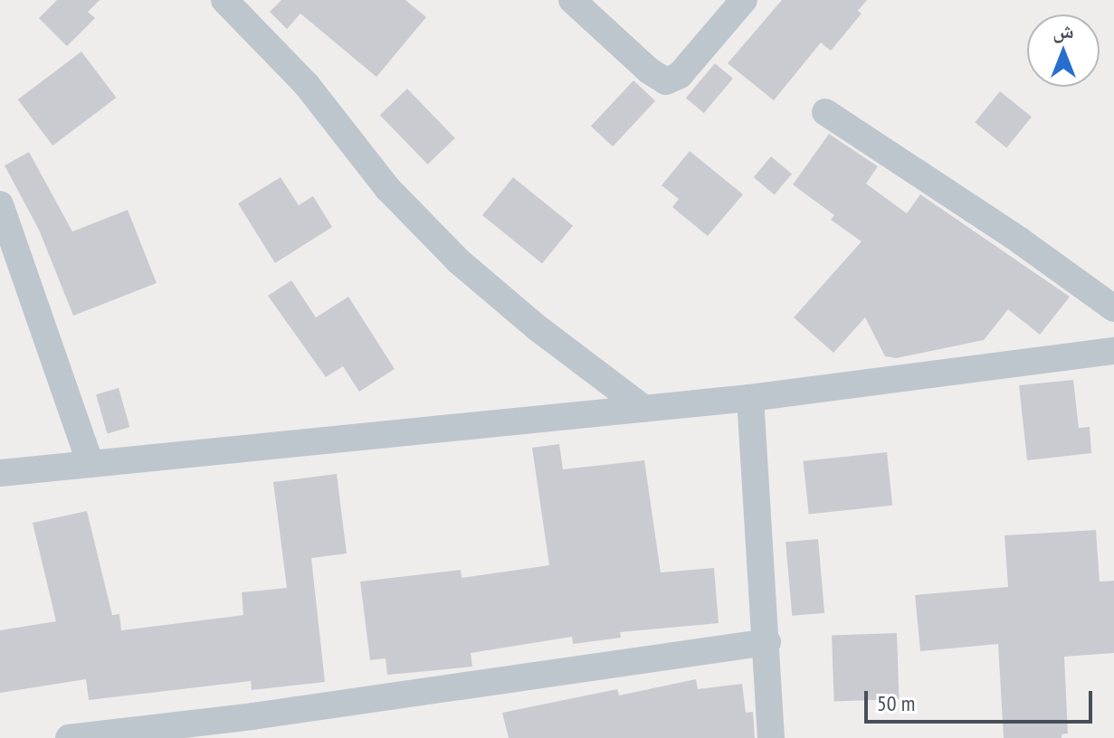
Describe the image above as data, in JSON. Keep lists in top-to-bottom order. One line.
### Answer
{"scale_bar":"50 m","north":"top"}
